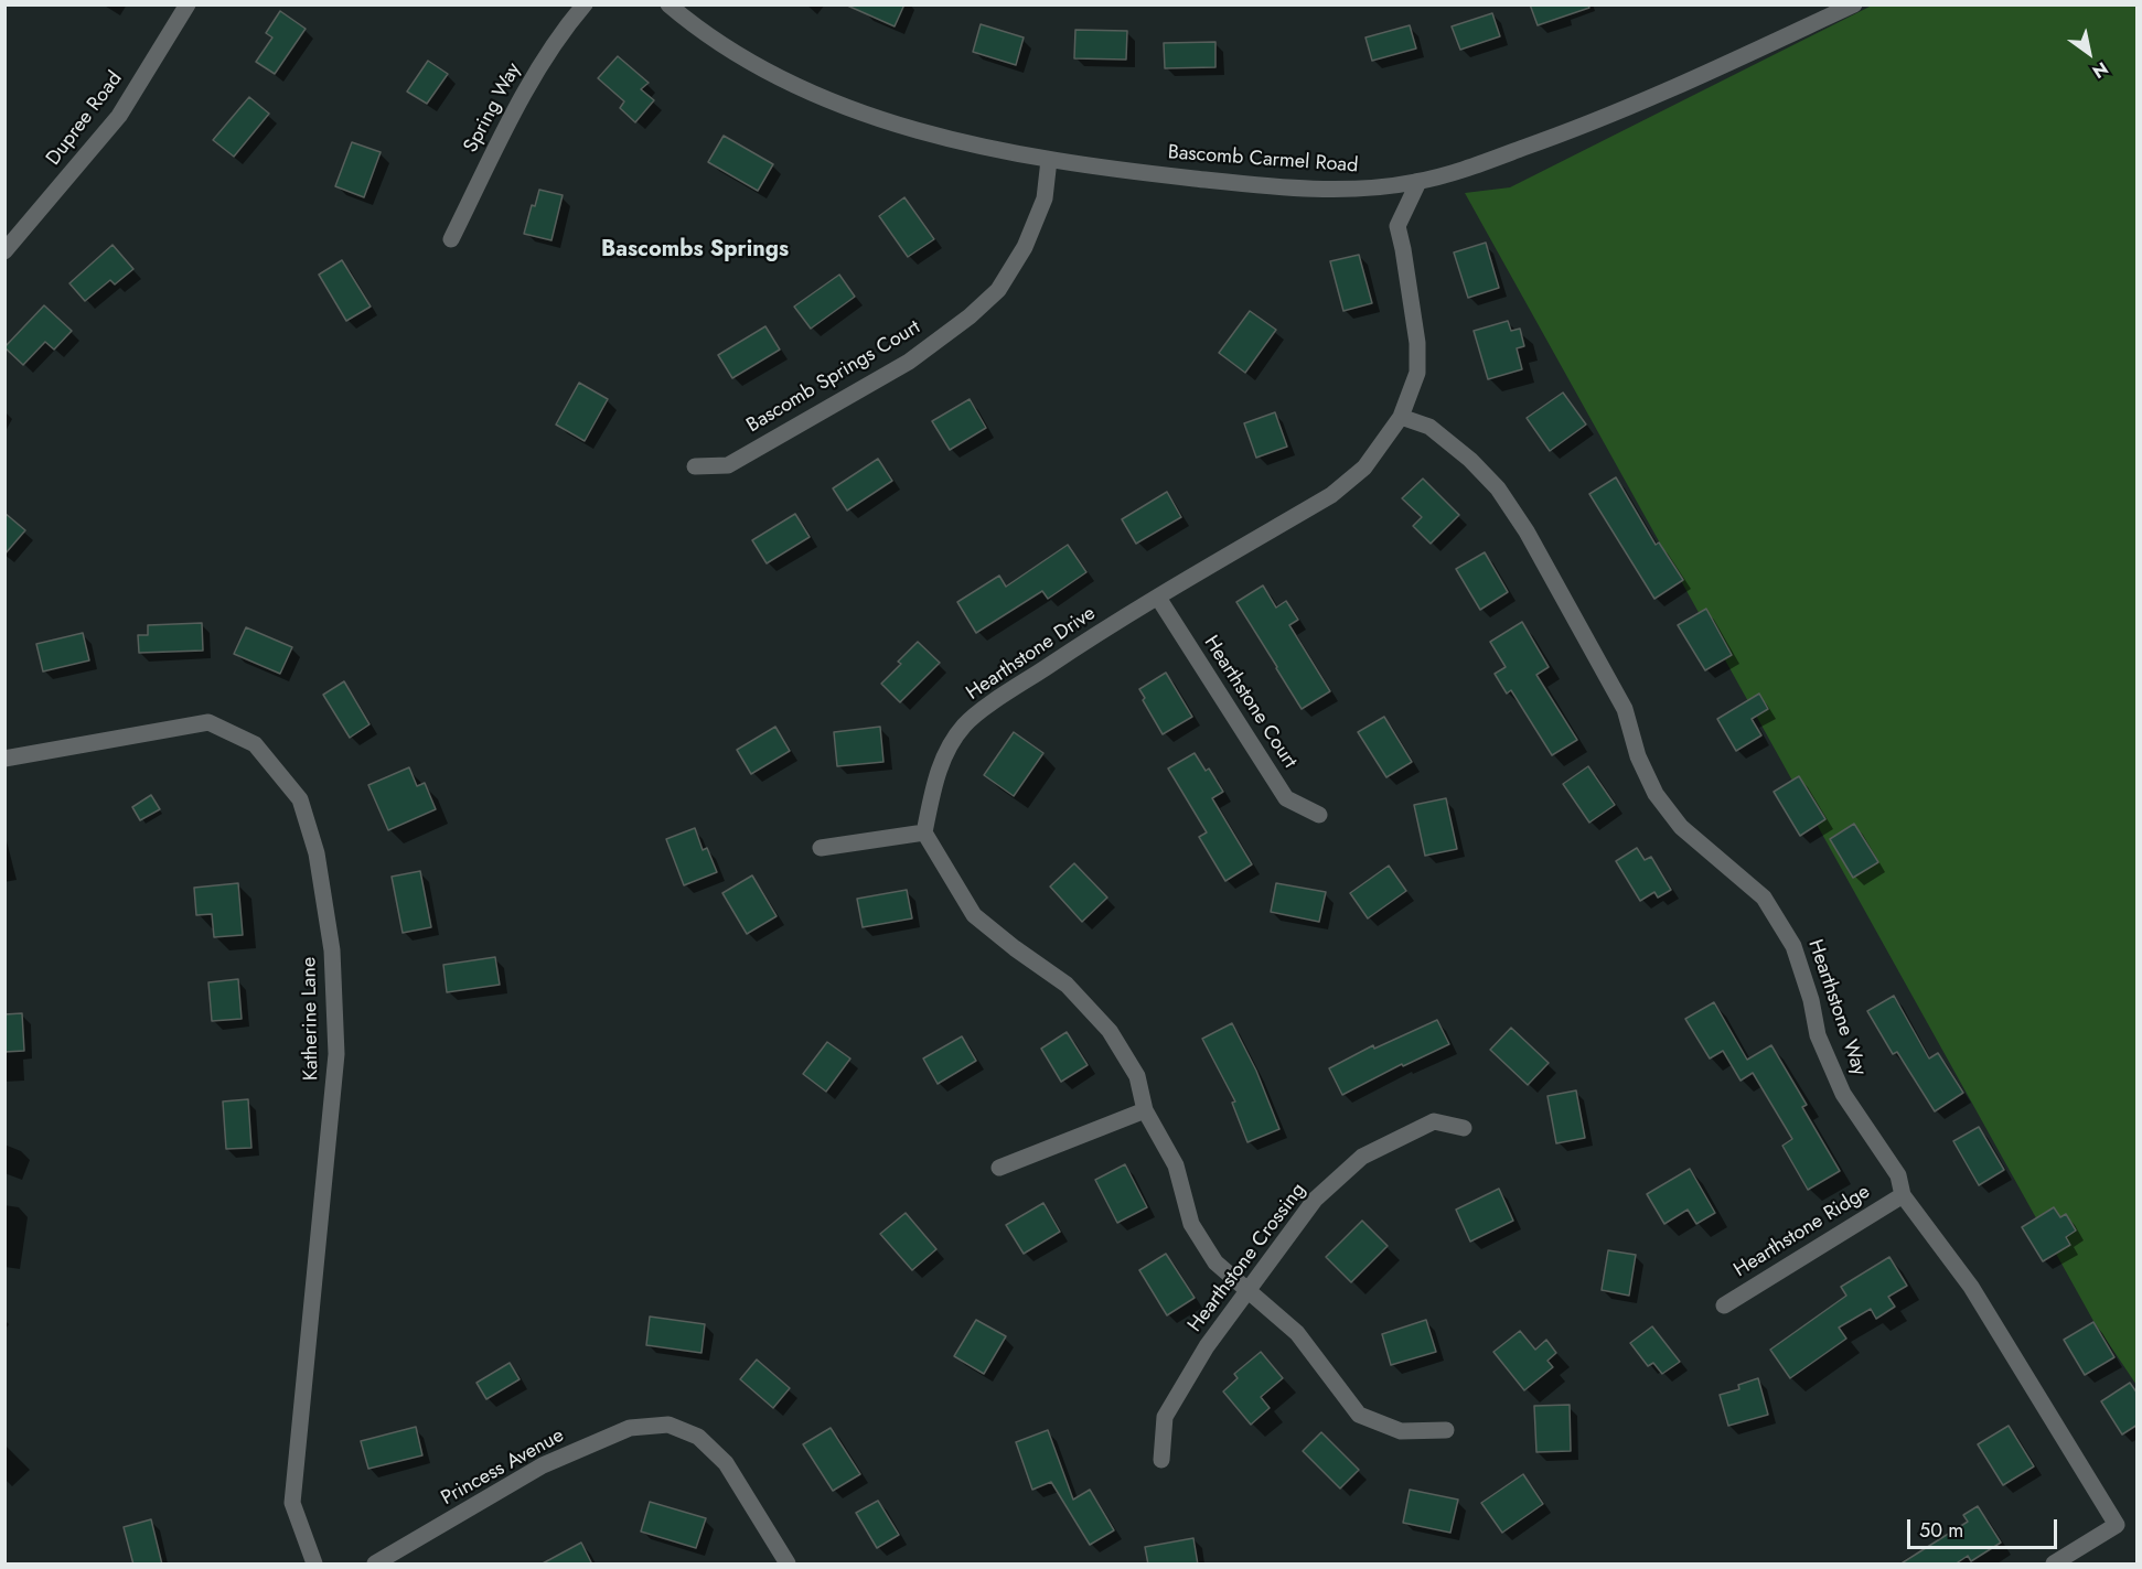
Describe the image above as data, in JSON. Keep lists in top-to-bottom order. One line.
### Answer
{"streets":{"street":["Spring Way","Dupree Road","Bascomb Carmel Road","Bascomb Springs Court","Hearthstone Drive","Hearthstone Court","Hearthstone Way","Katherine Lane","Hearthstone Ridge","Hearthstone Crossing","Princess Avenue"]},"crossings":[["Bascomb Carmel Road","Bascomb Springs Court"],["Bascomb Carmel Road","Hearthstone Drive"],["Hearthstone Drive","Hearthstone Court"],["Hearthstone Drive","Hearthstone Way"],["Hearthstone Way","Hearthstone Ridge"]],"districts":["Bascombs Springs"],"scale_bar":"50 m","north":"bottom right"}
